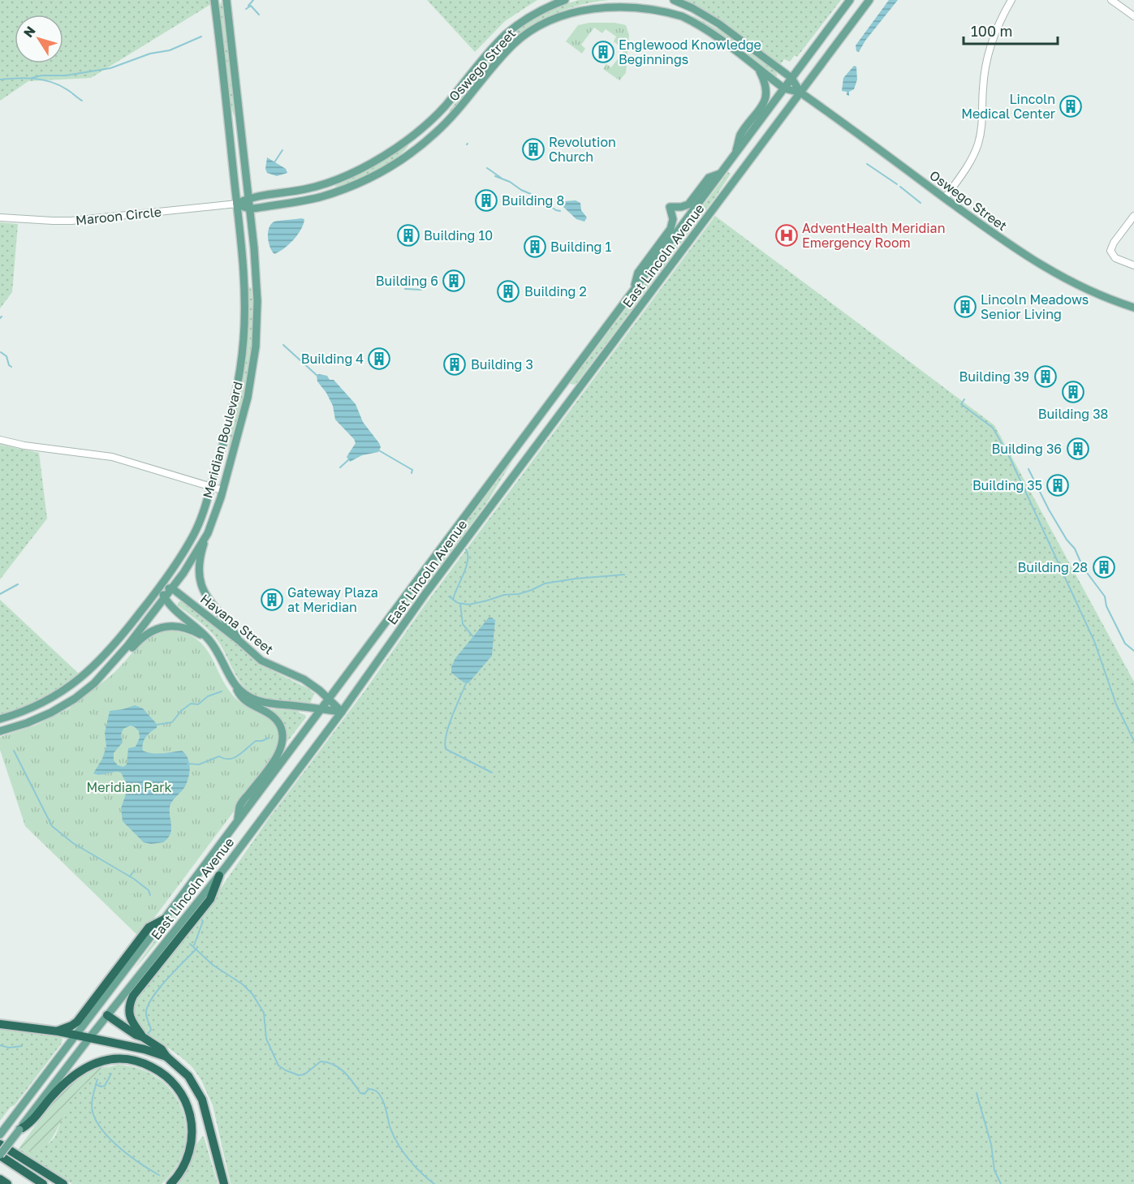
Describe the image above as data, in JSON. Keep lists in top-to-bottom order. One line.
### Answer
{"streets":{"main road":["Oswego Street","East Lincoln Avenue","Meridian Boulevard","Havana Street"],"street":["Maroon Circle"]},"crossings":[["Oswego Street","Maroon Circle"],["Oswego Street","East Lincoln Avenue"],["Oswego Street","Meridian Boulevard"],["Maroon Circle","Meridian Boulevard"],["East Lincoln Avenue","Havana Street"],["Meridian Boulevard","Havana Street"]],"parks":["Meridian Park"],"places":{"building":["Englewood Knowledge Beginnings","Lincoln Medical Center","Revolution Church","Building 8","Building 10","Building 1","Building 6","Building 2","Lincoln Meadows Senior Living","Building 4","Building 3","Building 39","Building 38","Building 36","Building 35","Building 28","Gateway Plaza at Meridian"],"hospital":["AdventHealth Meridian Emergency Room"]},"scale_bar":"100 m","north":"top left"}
